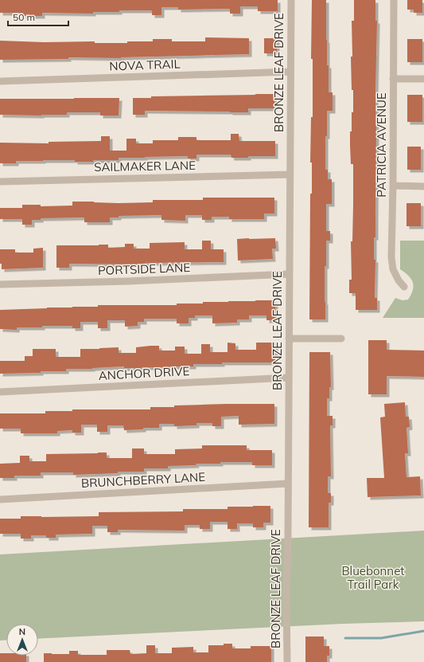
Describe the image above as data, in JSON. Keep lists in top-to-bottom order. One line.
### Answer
{"streets":{"street":["NOVA TRAIL","BRONZE LEAF DRIVE","PATRICIA AVENUE","SAILMAKER LANE","PORTSIDE LANE","ANCHOR DRIVE","BRUNCHBERRY LANE"]},"crossings":[["NOVA TRAIL","BRONZE LEAF DRIVE"],["BRONZE LEAF DRIVE","SAILMAKER LANE"],["BRONZE LEAF DRIVE","PORTSIDE LANE"],["BRONZE LEAF DRIVE","ANCHOR DRIVE"],["BRONZE LEAF DRIVE","BRUNCHBERRY LANE"]],"parks":["Bluebonnet Trail Park"],"scale_bar":"50 m","north":"top"}
